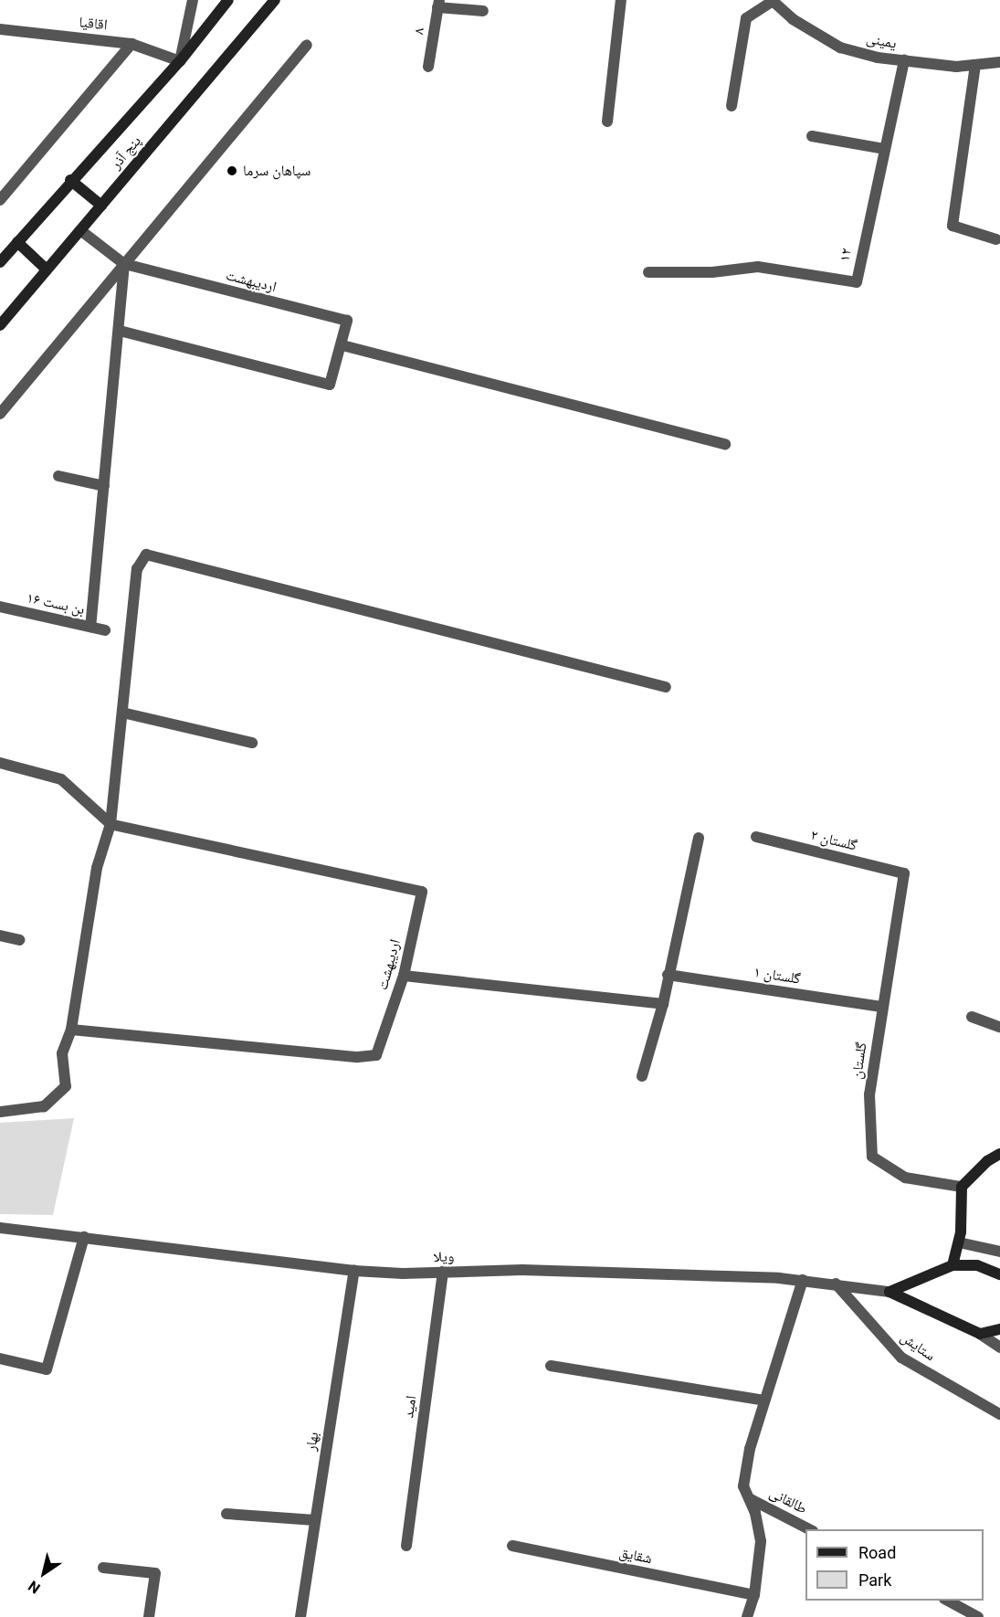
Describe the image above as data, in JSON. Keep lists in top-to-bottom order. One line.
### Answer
{"streets":{"main road":["پنج آذر"],"street":["اقاقیا","۸","یمینی","۱۲","اردیبهشت","بن بست ۱۶","گلستان ۲","گلستان ۱","گلستان","ویلا","ستایش","امید","بهار","طالقانی","شقایق"]},"crossings":[["اقاقیا","پنج آذر"],["یمینی","۱۲"],["گلستان ۲","گلستان"],["گلستان ۱","گلستان"],["ویلا","ستایش"],["ویلا","امید"],["ویلا","بهار"]],"places":["سپاهان سرما"],"legend":["Road","Park"],"north":"bottom left"}
